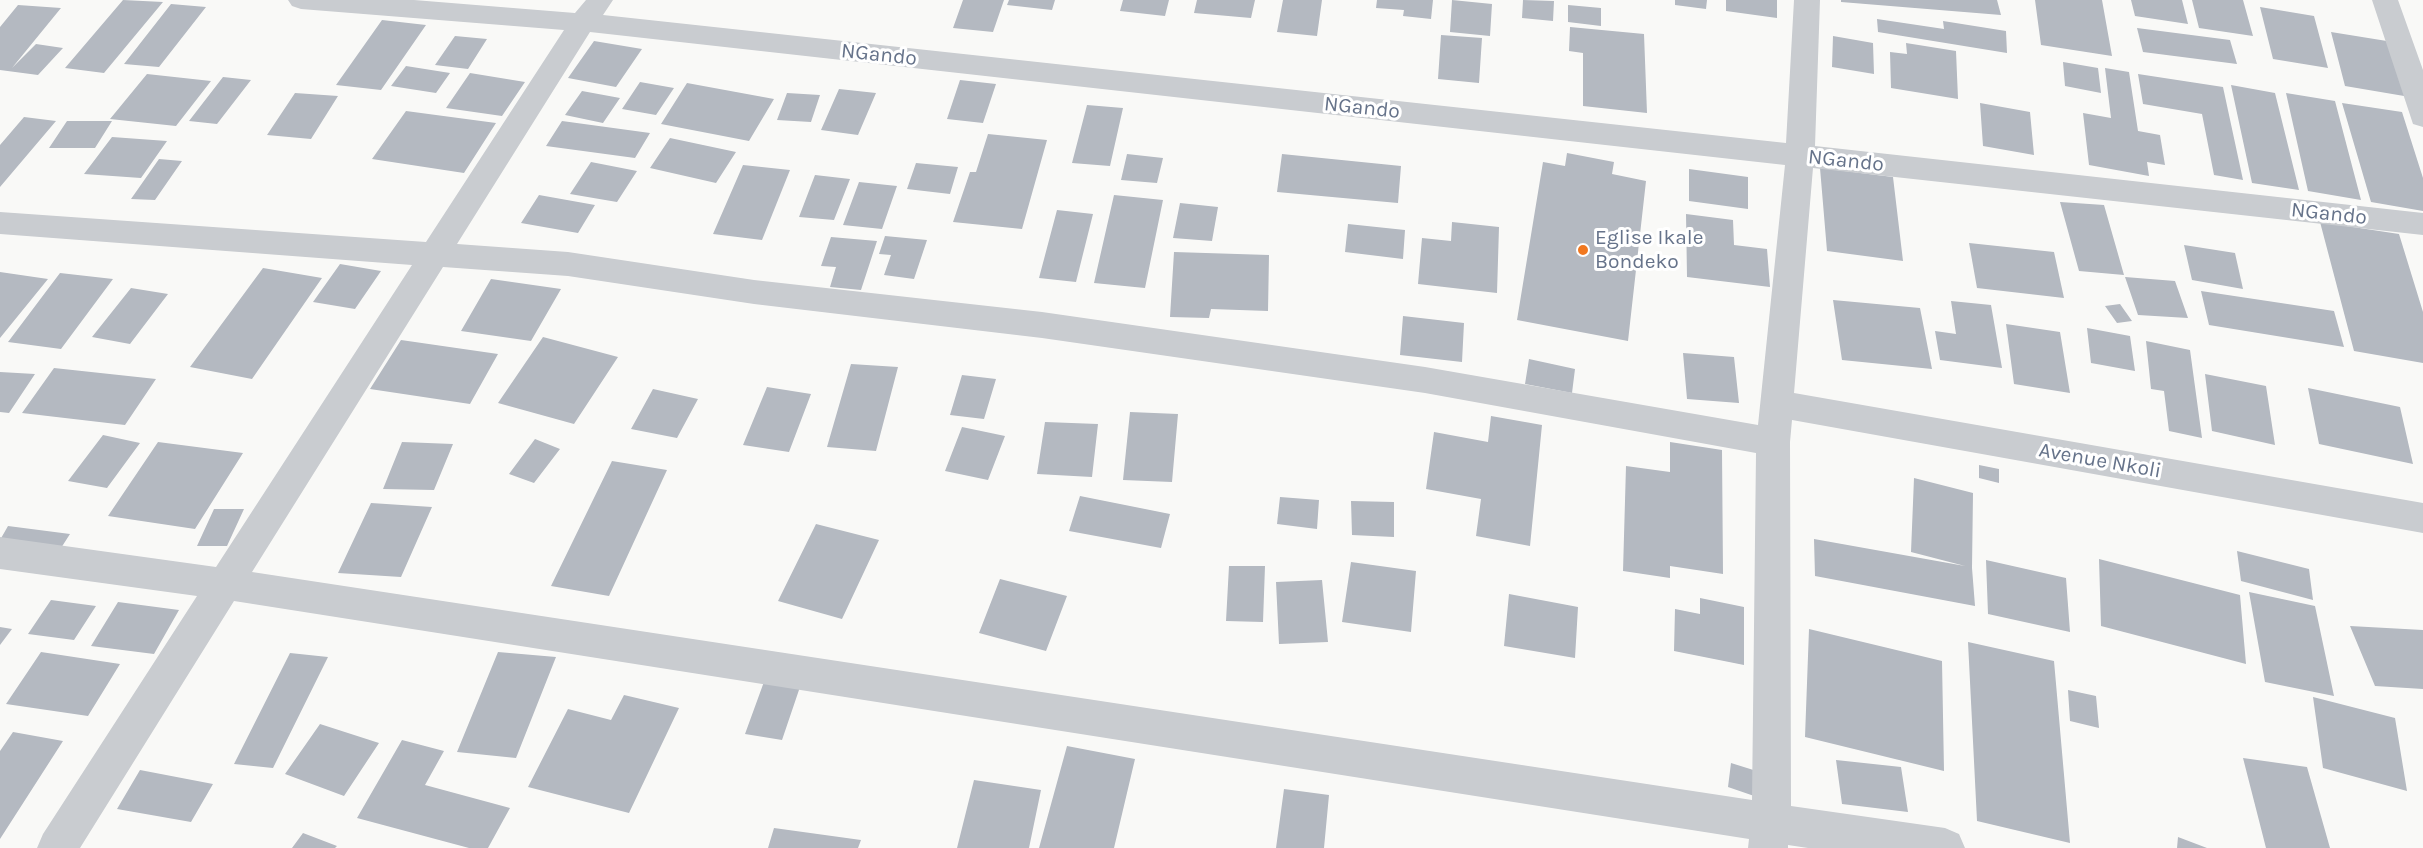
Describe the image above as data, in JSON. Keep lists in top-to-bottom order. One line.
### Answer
{"streets":{"street":["NGando","Avenue Nkoli"]},"places":["Eglise Ikale Bondeko"]}
